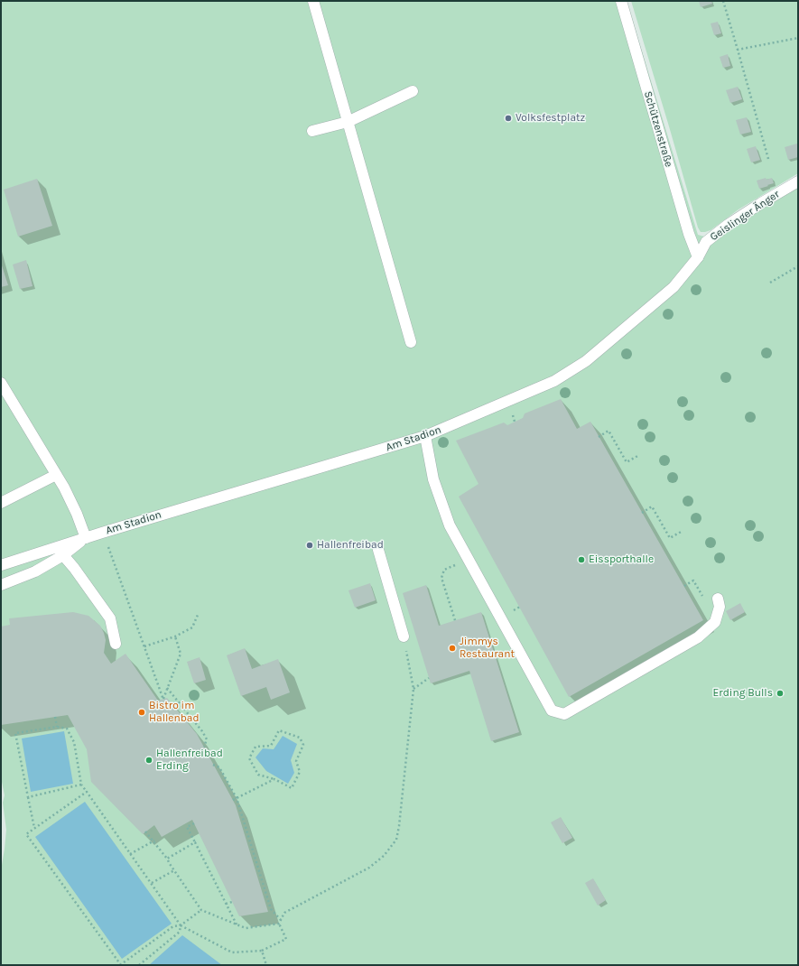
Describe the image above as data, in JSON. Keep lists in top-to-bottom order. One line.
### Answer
{"streets":{"street":["Schützenstraße","Geislinger Änger","Am Stadion"]},"crossings":[["Schützenstraße","Geislinger Änger"],["Schützenstraße","Am Stadion"],["Geislinger Änger","Am Stadion"]],"places":["Volksfestplatz","Hallenfreibad","Eissporthalle","Jimmys Restaurant","Erding Bulls","Bistro im Hallenbad","Hallenfreibad Erding"]}
